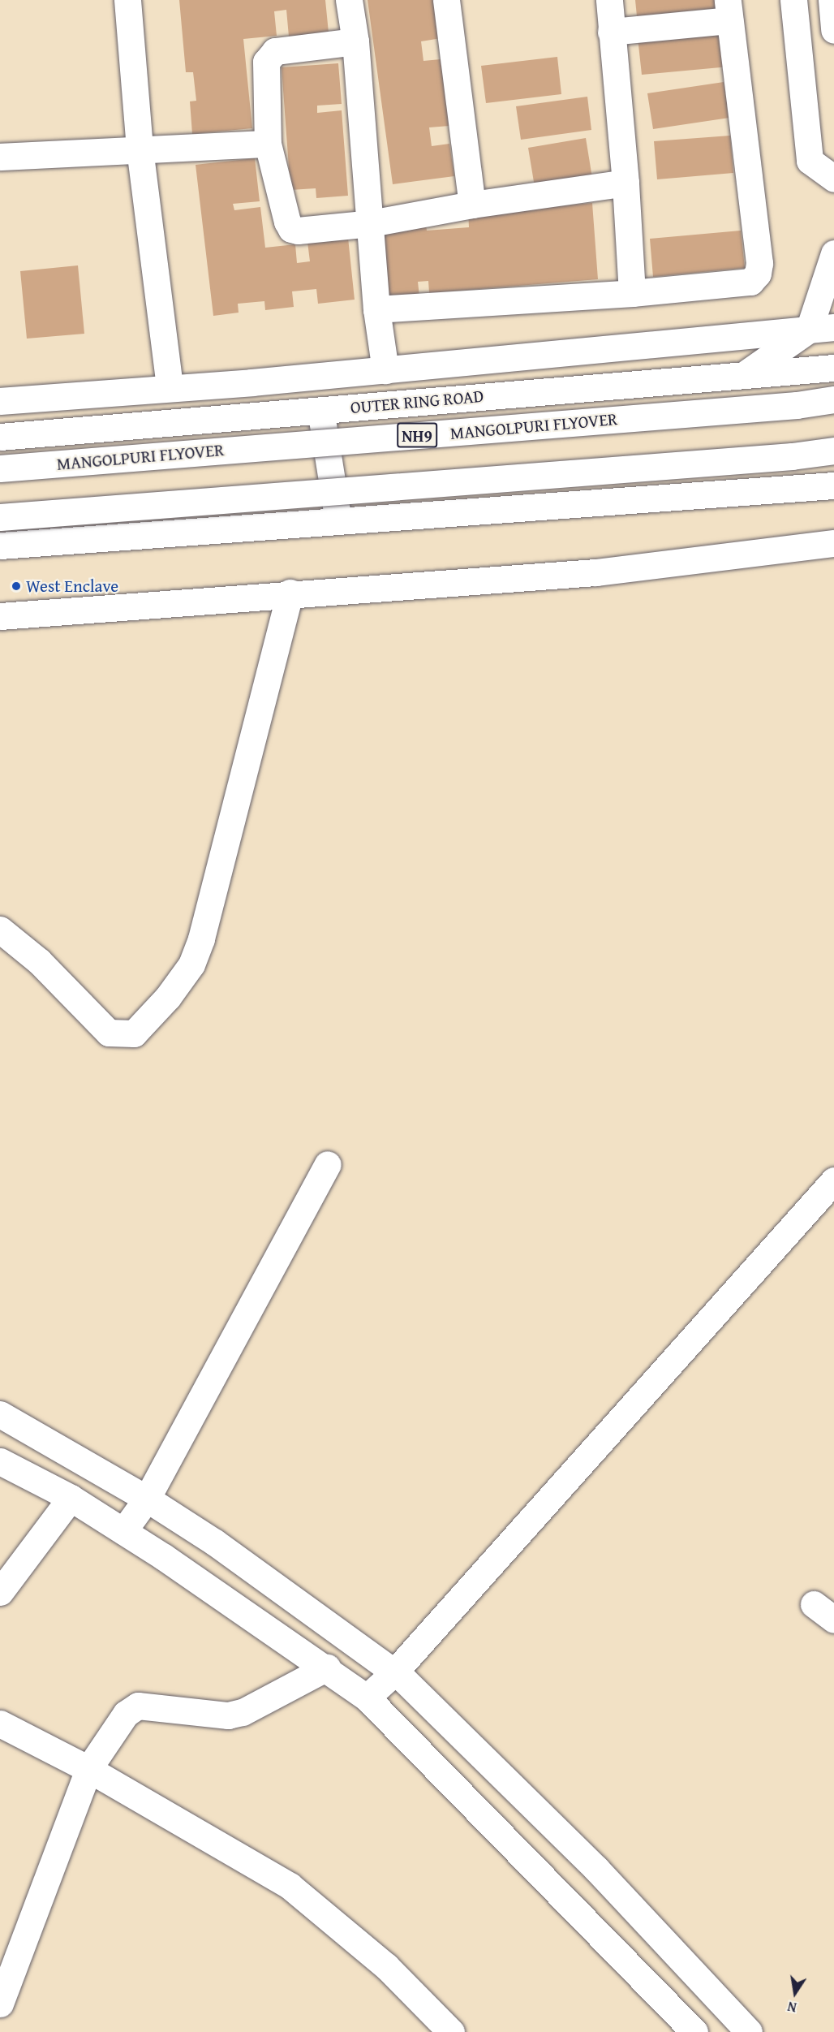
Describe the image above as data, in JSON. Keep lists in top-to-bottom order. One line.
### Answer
{"streets":{"main road":["OUTER RING ROAD","MANGOLPURI FLYOVER","NH9"]},"places":["West Enclave"],"north":"bottom"}
